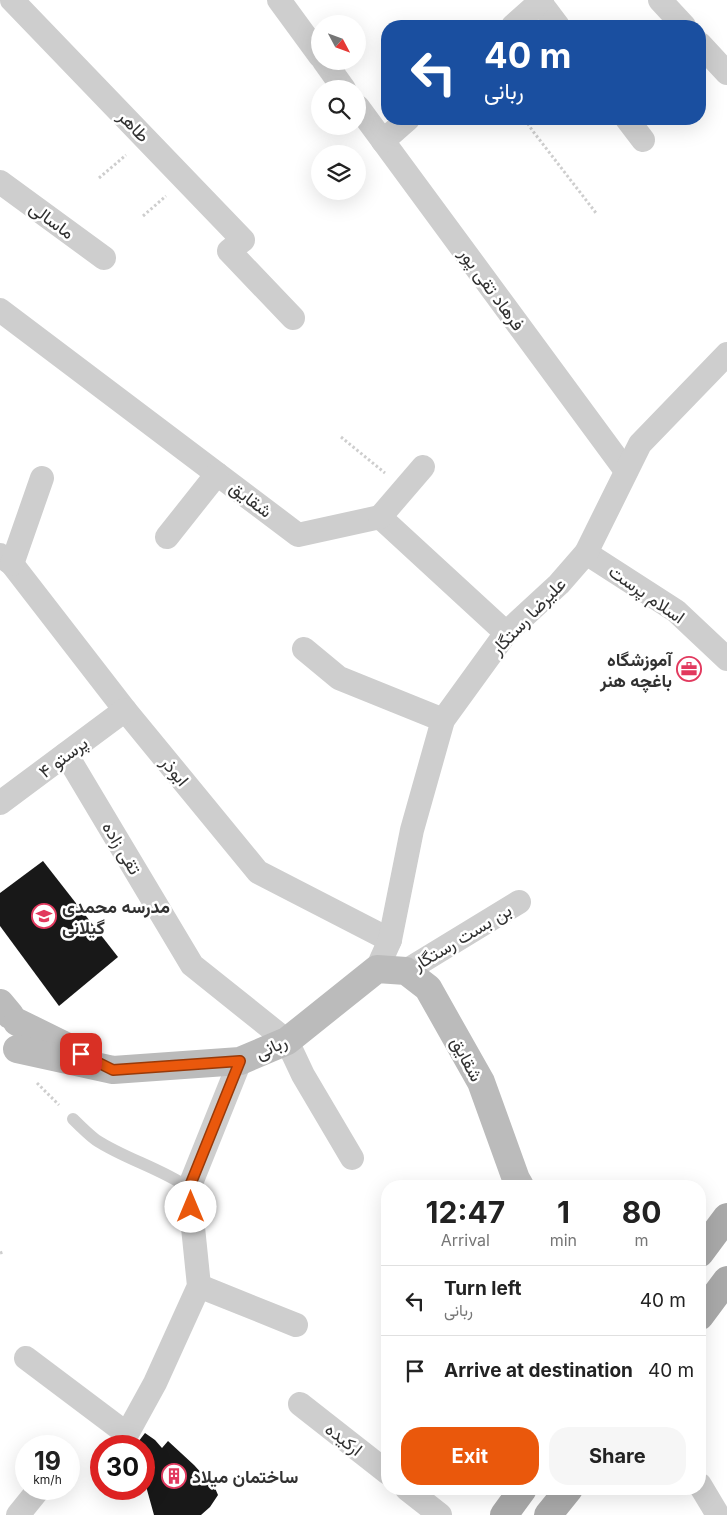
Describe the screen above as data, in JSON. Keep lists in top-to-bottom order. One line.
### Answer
{"streets":{"main road":["شقایق","ربانی"],"street":["طاهر","ماسالی","فرهاد تقی پور","اسلام پرست","علیرضا رستگار","پرستو ۴","ابوذر","تقی زاده","بن بست رستگار","ارکیده"]},"crossings":[["فرهاد تقی پور","علیرضا رستگار"],["شقایق","بن بست رستگار"],["اسلام پرست","علیرضا رستگار"],["علیرضا رستگار","ابوذر"],["علیرضا رستگار","ربانی"],["پرستو ۴","ابوذر"],["پرستو ۴","تقی زاده"],["تقی زاده","ربانی"]],"places":{"office":["آموزشگاه باغچه هنر"],"school or university":["مدرسه محمدی گیلانی"],"building":["ساختمان میلاد"]},"north":"bottom right","page":{"turn":["40 m","ربانی"],"eta":["12:47","Arrival","1","min","80","m"],"list":[{"name":"Turn left","note":"ربانی","value":"40 m"},{"name":"Arrive at destination","value":"40 m"}],"buttons":["Exit","Share"],"speed":"19 km/h","limit":"30"}}
